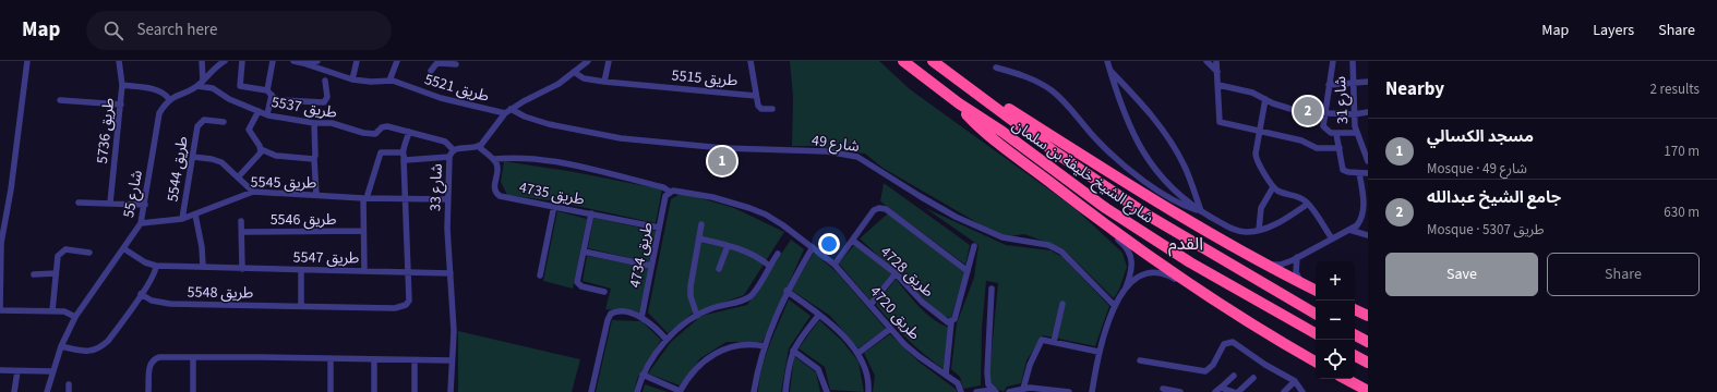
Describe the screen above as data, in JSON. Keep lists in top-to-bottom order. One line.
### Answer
{"streets":{"highway":["شارع الشيخ خليفة بن سلمان"],"street":["طريق 5515","طريق 5521","شارع 31","طريق 5537","طريق 5736","شارع 49","طريق 5544","طريق 5545","شارع 33","طريق 4735","شارع 55","طريق 5546","طريق 4734","طريق 5547","طريق 4728","طريق 5548","طريق 4720"]},"crossings":[["طريق 5537","شارع 33"],["طريق 5736","شارع 55"],["طريق 5544","طريق 5545"],["طريق 5545","شارع 33"],["طريق 5545","شارع 55"],["شارع 33","طريق 5547"],["طريق 4735","طريق 4734"],["طريق 4735","طريق 4720"],["شارع 55","طريق 5547"],["طريق 4734","طريق 4720"],["طريق 5547","طريق 5548"]],"districts":["القدم"],"page":{"header":"Map","search":"Search here","nav":["Map","Layers","Share"],"heading":["Nearby","2 results"],"pins":["2","1"],"list":[{"mark":"1","name":"مسجد الكسالي","note":"Mosque · شارع 49","value":"170 m"},{"mark":"2","name":"جامع الشيخ عبدالله","note":"Mosque · طريق 5307","value":"630 m"}],"buttons":["Save","Share"],"map_buttons":["+","−"]}}
